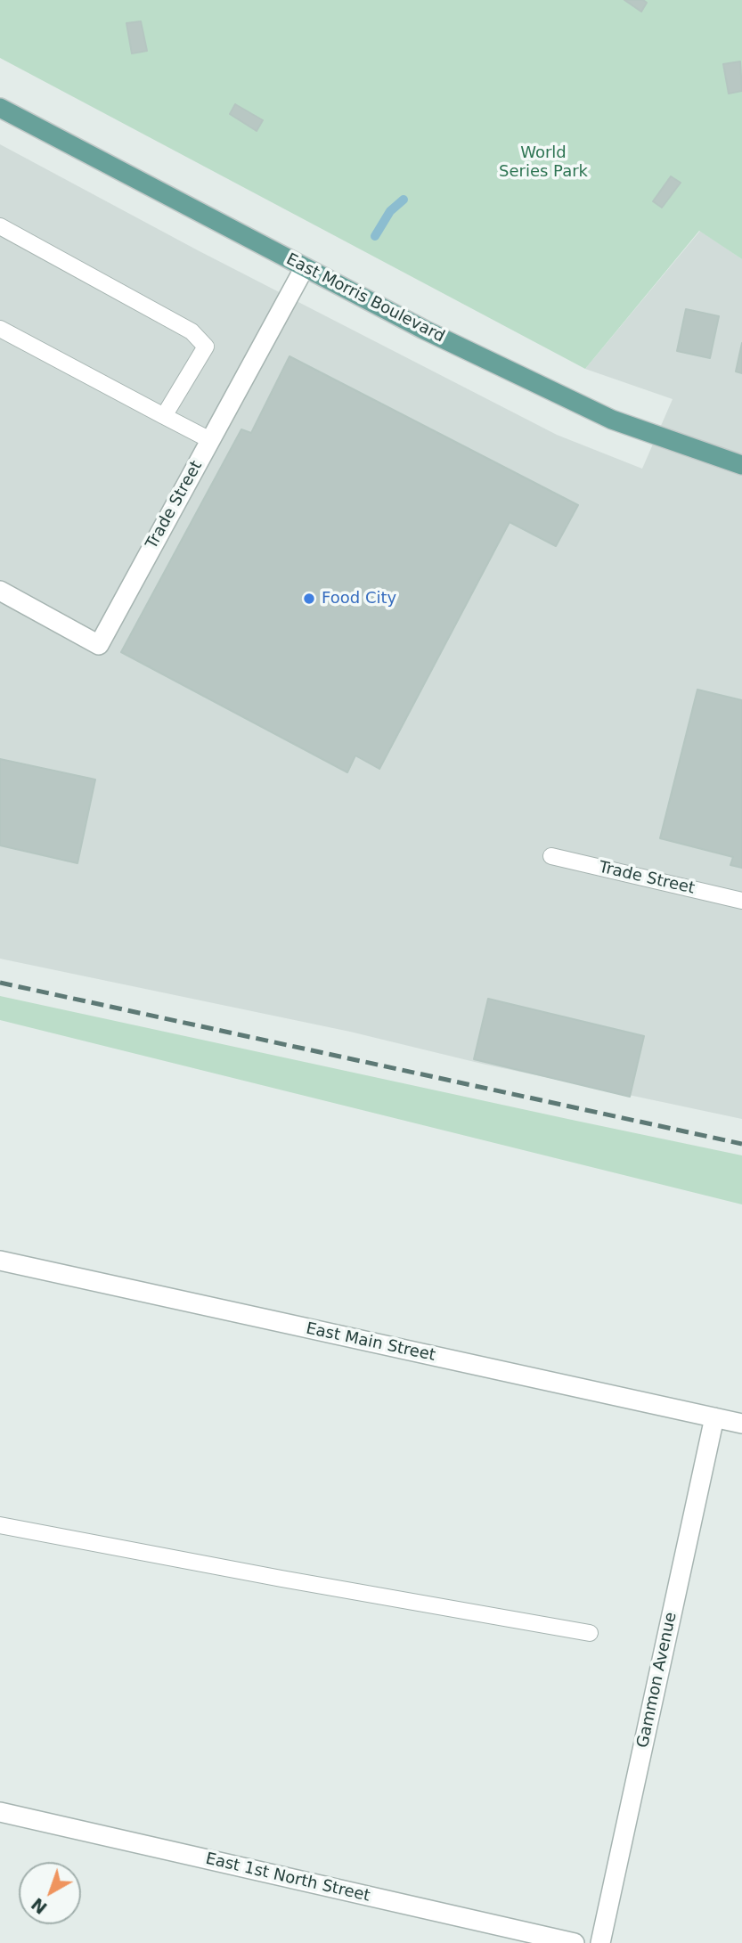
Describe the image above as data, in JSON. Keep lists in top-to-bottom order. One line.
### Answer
{"streets":{"main road":["East Morris Boulevard"],"street":["Trade Street","East Main Street","Gammon Avenue","East 1st North Street"]},"crossings":[["East Morris Boulevard","Trade Street"],["East Main Street","Gammon Avenue"]],"parks":["World Series Park"],"places":["Food City"],"north":"bottom left"}
